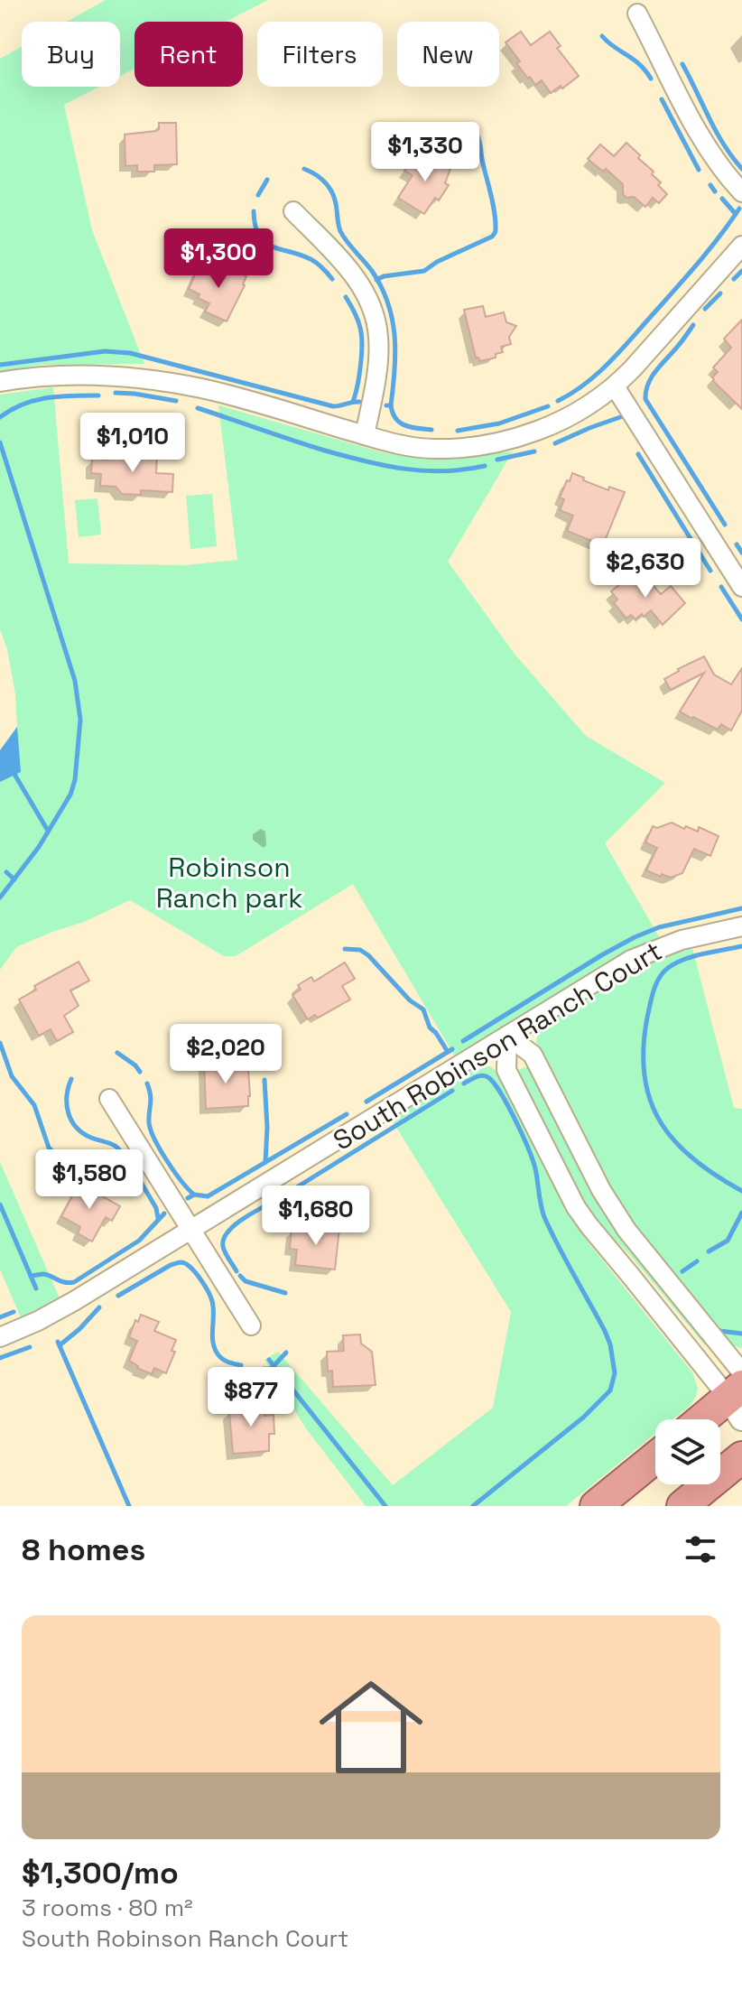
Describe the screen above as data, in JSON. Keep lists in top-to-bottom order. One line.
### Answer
{"streets":{"street":["South Robinson Ranch Court"]},"parks":["Robinson Ranch park"],"page":{"chip":["Buy","Rent","Filters","New"],"price":["$1,330","$1,300","$1,010","$2,630","$2,020","$1,580","$1,680","$877"],"heading":"8 homes","list":[{"name":"$1,300/mo","note":"3 rooms · 80 m² · South Robinson Ranch Court"}]}}
